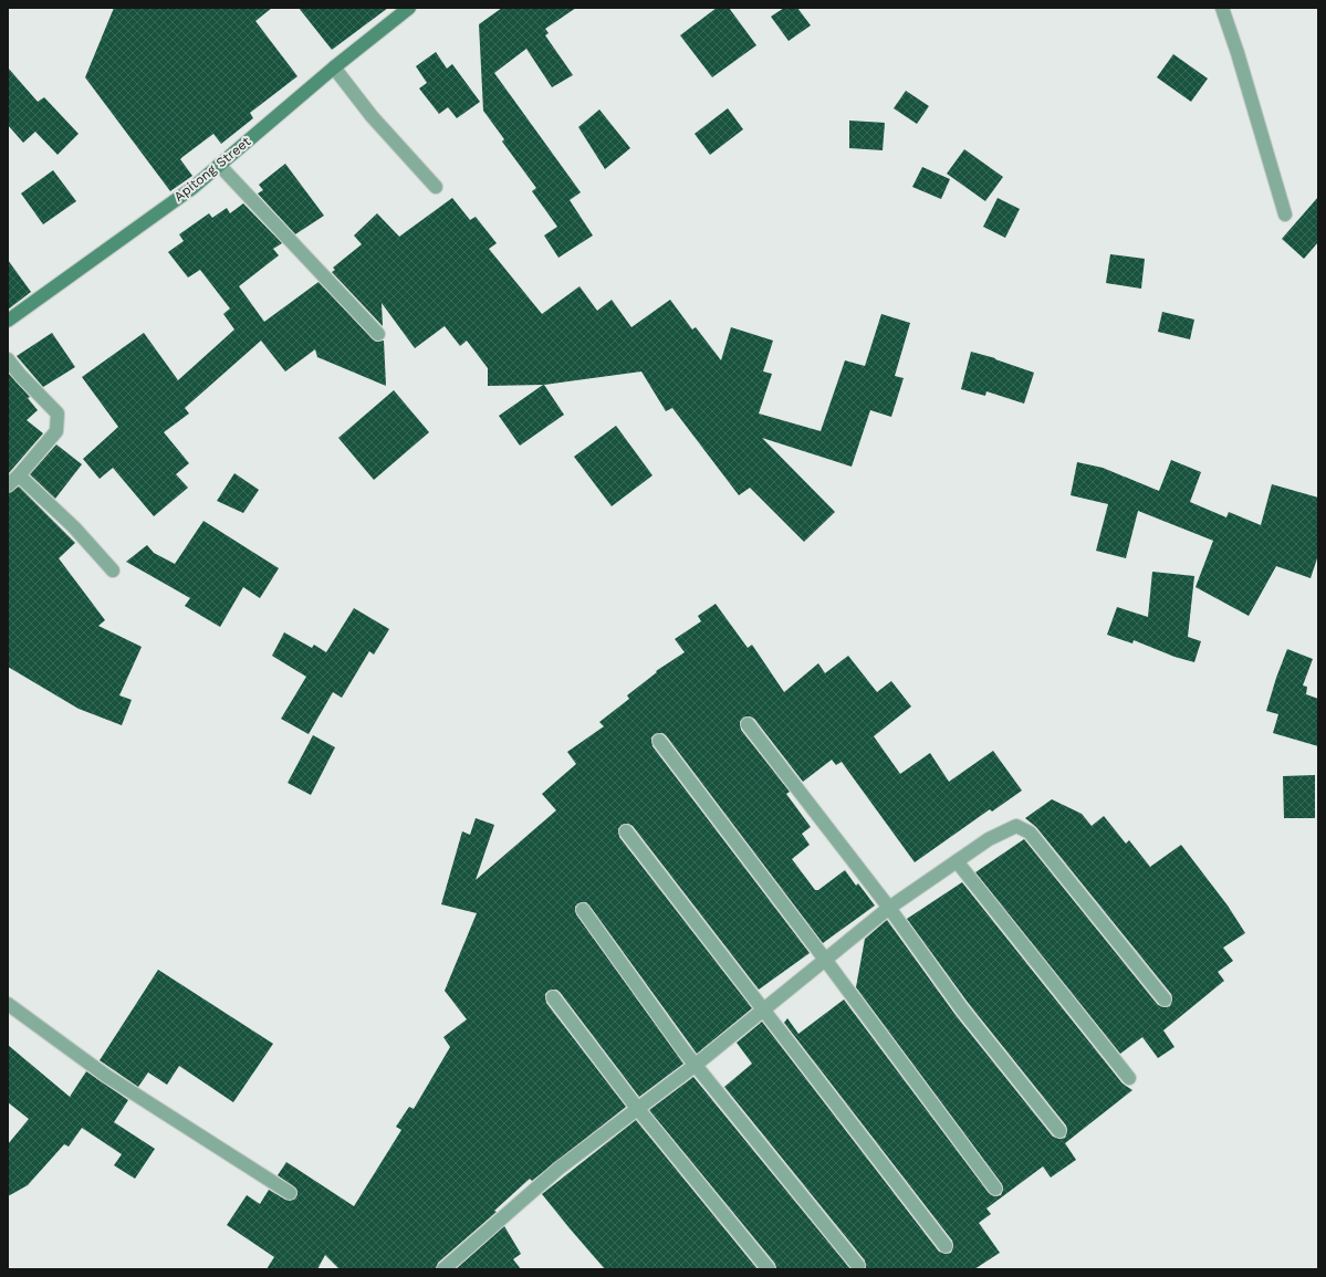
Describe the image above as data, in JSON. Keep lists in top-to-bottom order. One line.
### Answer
{"streets":{"street":["Apitong Street"]}}
